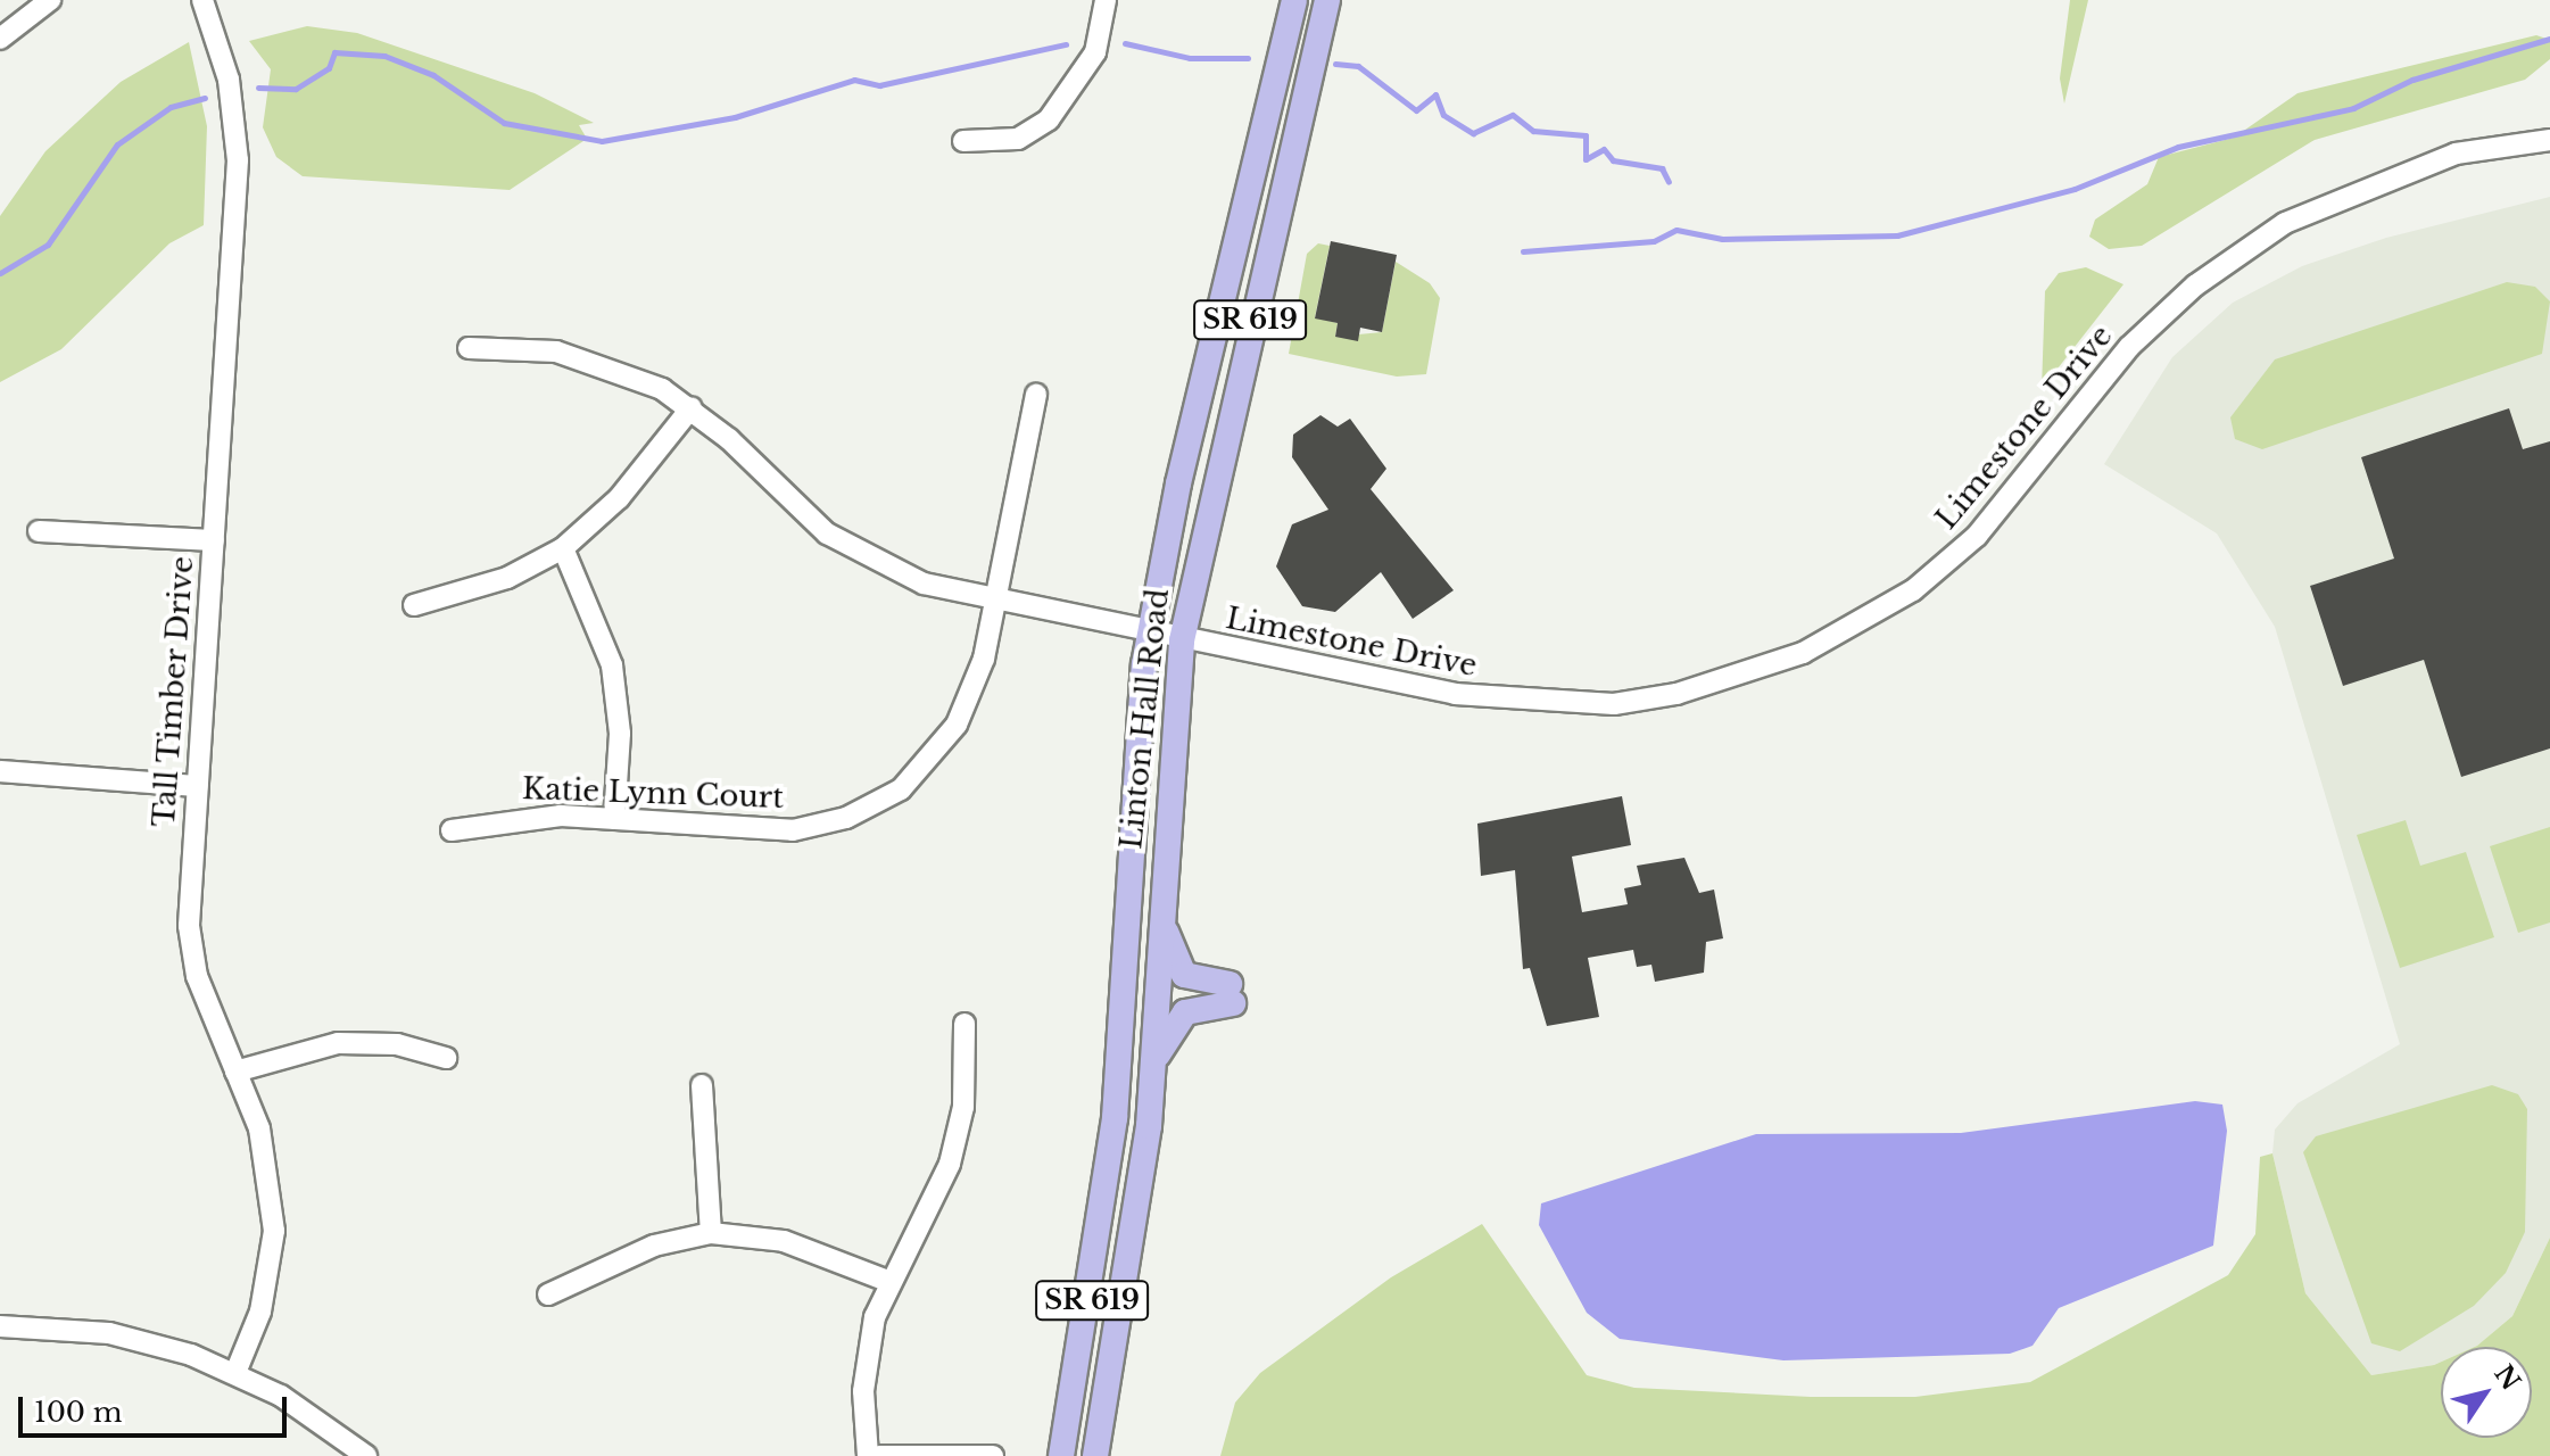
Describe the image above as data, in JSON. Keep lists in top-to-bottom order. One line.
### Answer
{"streets":{"main road":["SR 619","Linton Hall Road"],"street":["Limestone Drive","Tall Timber Drive","Katie Lynn Court"]},"crossings":[["Limestone Drive","Linton Hall Road"],["Limestone Drive","Katie Lynn Court"]],"scale_bar":"100 m","north":"top right"}
